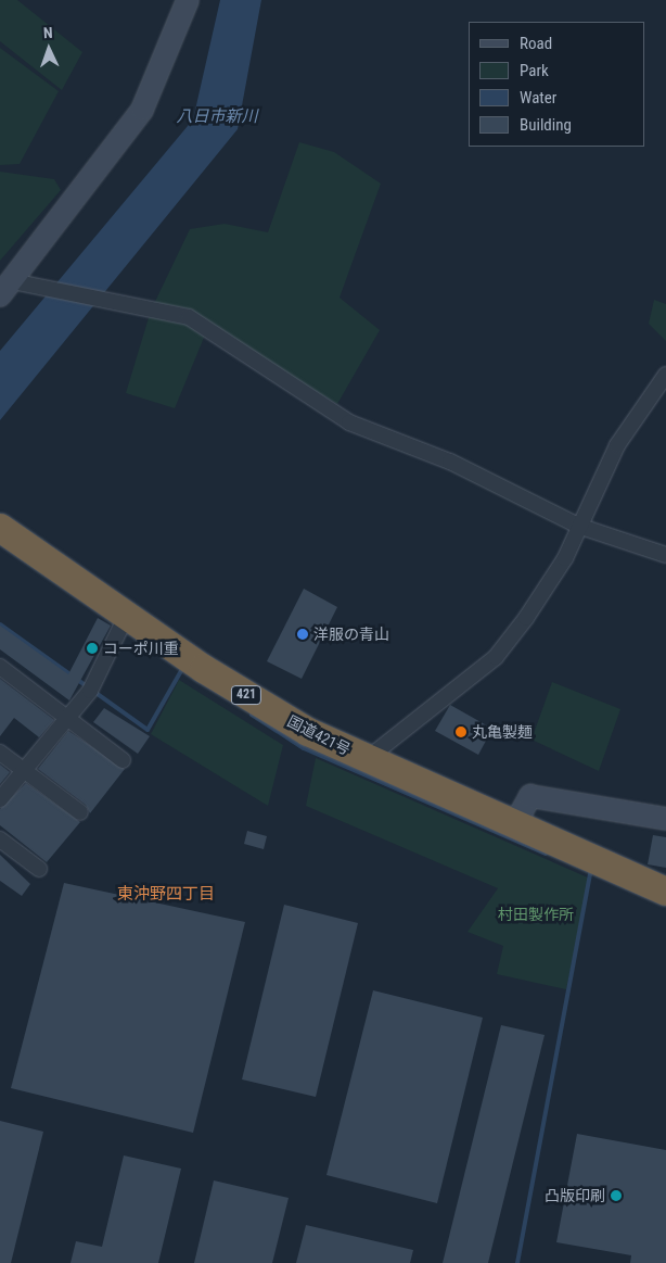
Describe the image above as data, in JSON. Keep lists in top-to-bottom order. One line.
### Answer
{"streets":{"highway":["421","国道421号"]},"districts":["東沖野四丁目"],"water":["八日市新川"],"parks":["村田製作所"],"places":["洋服の青山","コーポ川重","丸亀製麺","凸版印刷"],"legend":["Road","Park","Water","Building"],"north":"top"}
